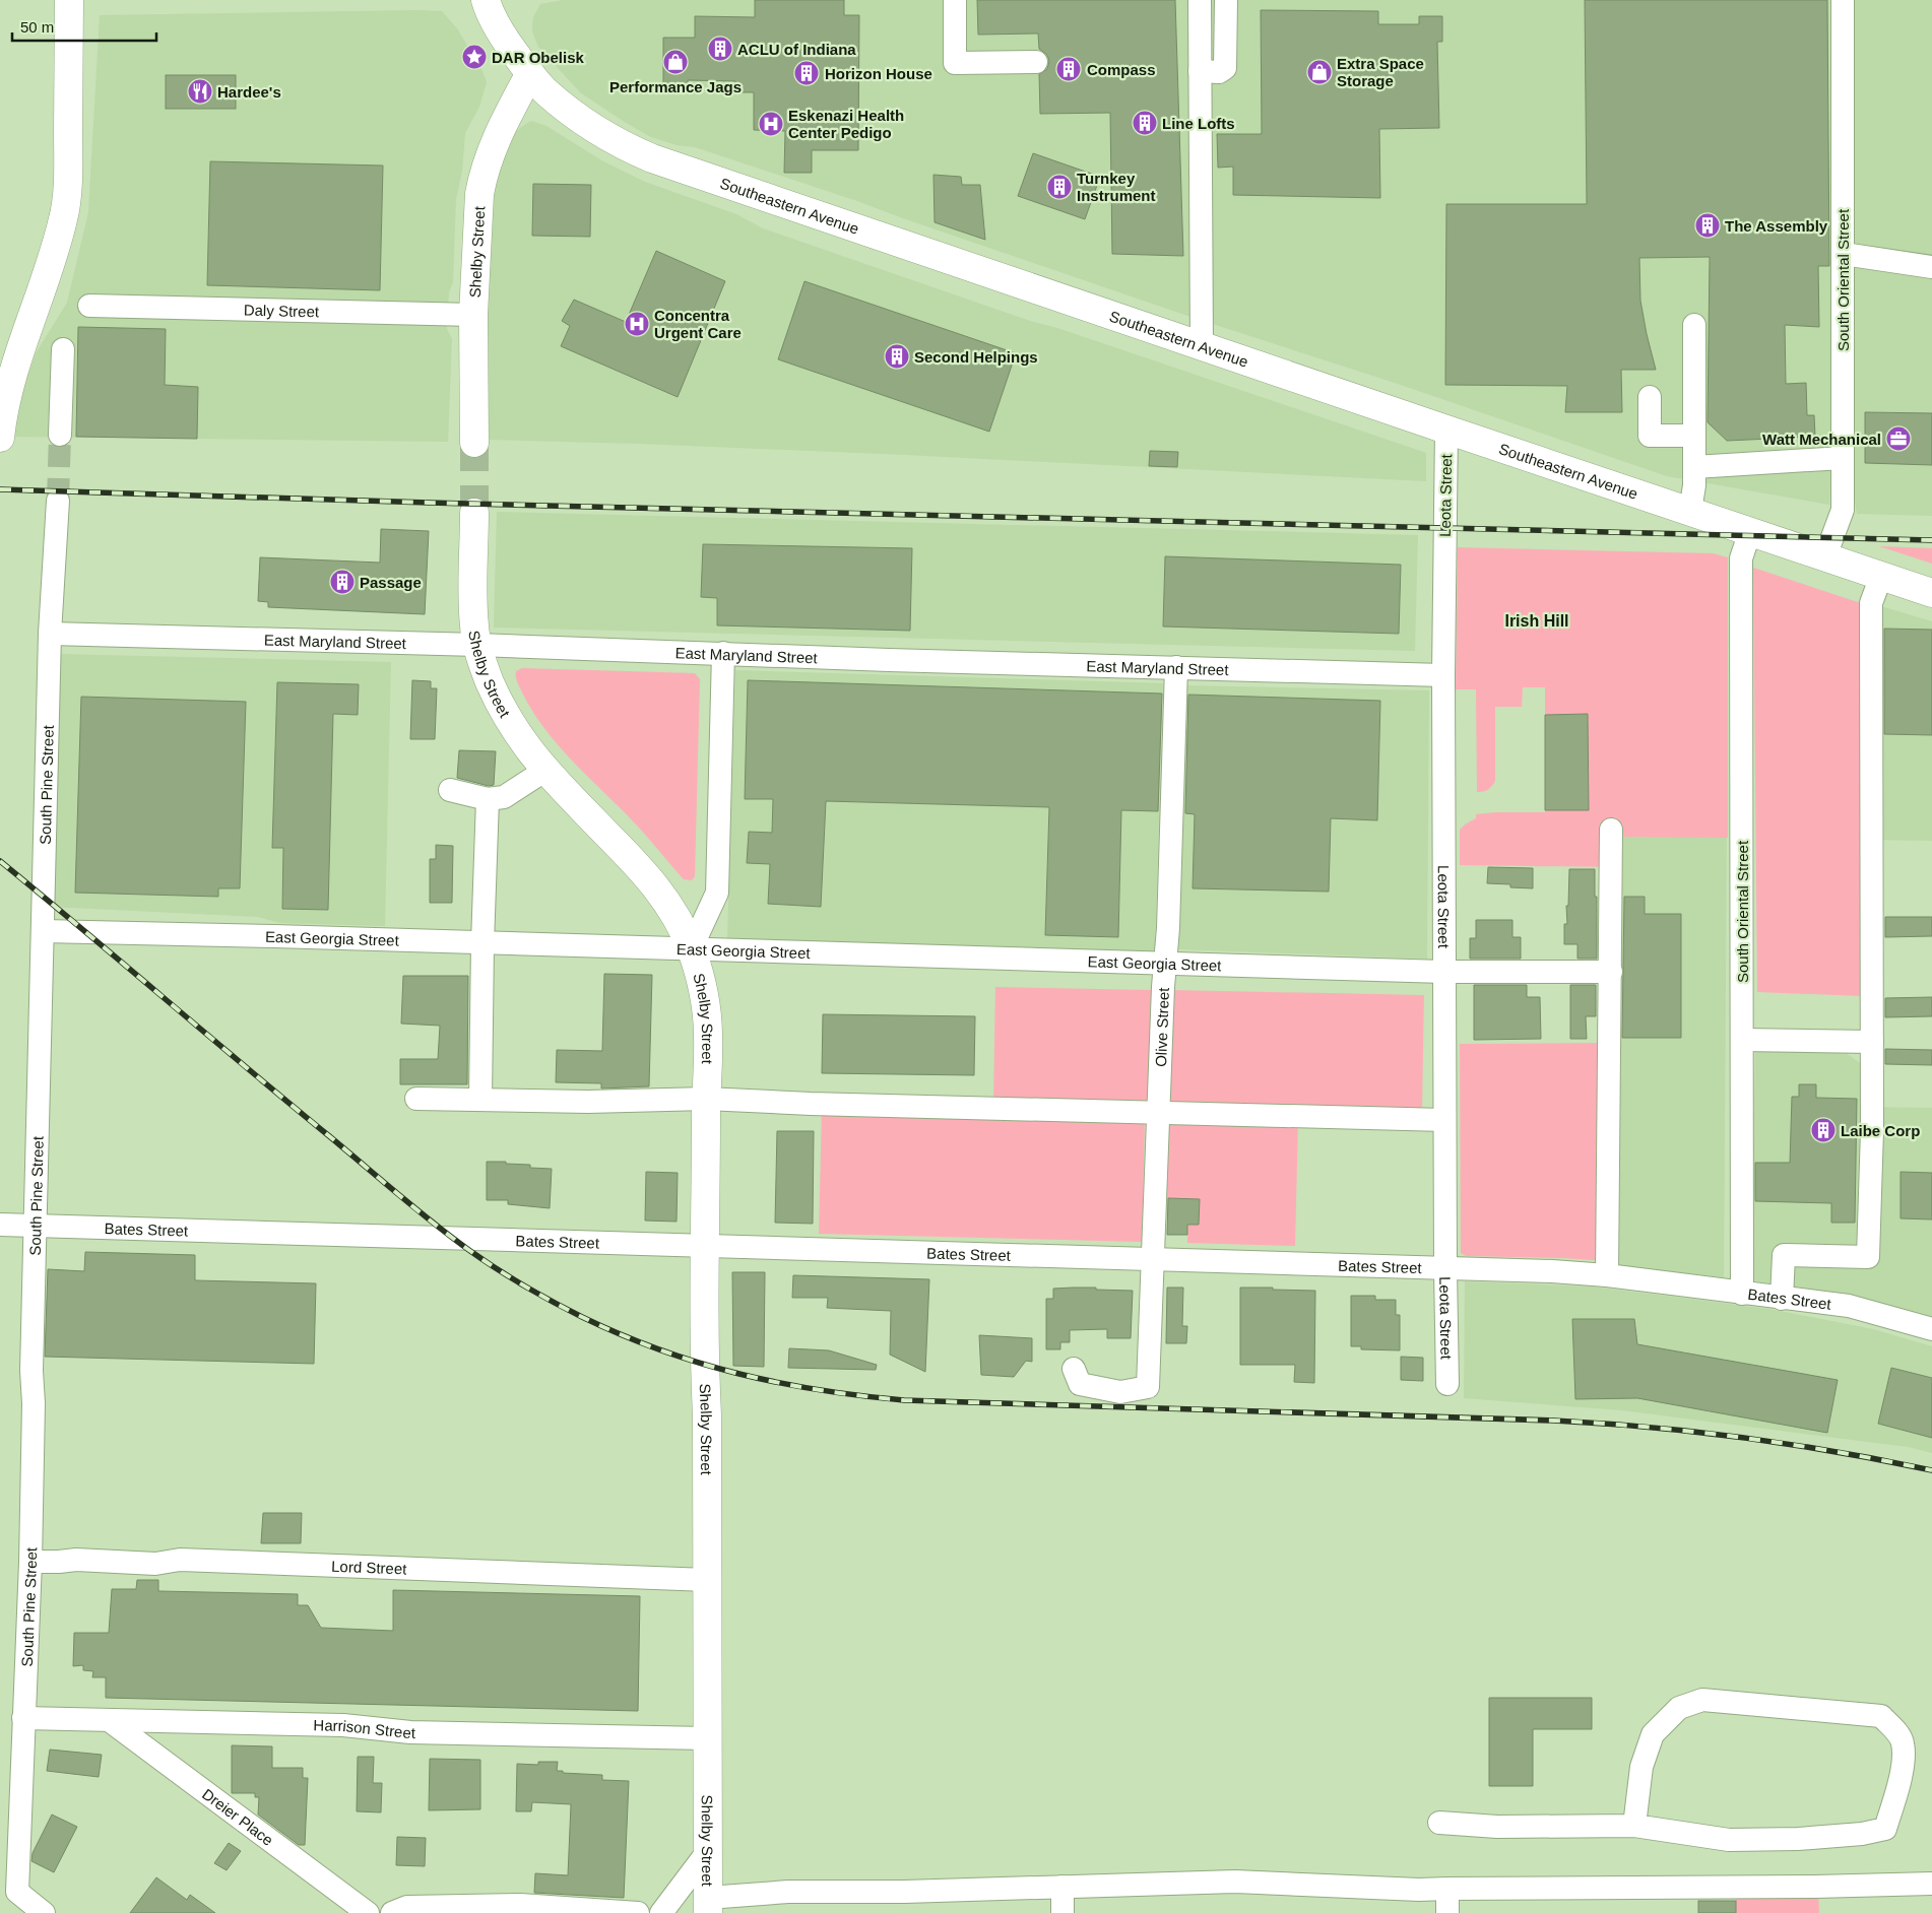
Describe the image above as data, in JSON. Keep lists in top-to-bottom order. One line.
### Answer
{"streets":{"main road":["Southeastern Avenue","Shelby Street"],"street":["South Oriental Street","Daly Street","Leota Street","East Maryland Street","South Pine Street","East Georgia Street","Olive Street","Bates Street","Lord Street","Harrison Street","Dreier Place"]},"crossings":[["Southeastern Avenue","Shelby Street"],["Southeastern Avenue","South Oriental Street"],["Southeastern Avenue","Leota Street"],["Shelby Street","Daly Street"],["Shelby Street","East Maryland Street"],["Shelby Street","East Georgia Street"],["Shelby Street","Bates Street"],["Shelby Street","Lord Street"],["Shelby Street","Harrison Street"],["South Oriental Street","Bates Street"],["Leota Street","East Maryland Street"],["Leota Street","East Georgia Street"],["Leota Street","Bates Street"],["East Maryland Street","South Pine Street"],["East Maryland Street","Olive Street"],["South Pine Street","East Georgia Street"],["South Pine Street","Bates Street"],["South Pine Street","Lord Street"],["South Pine Street","Harrison Street"],["East Georgia Street","Olive Street"],["Olive Street","Bates Street"],["Harrison Street","Dreier Place"]],"districts":["Irish Hill"],"places":{"building":["ACLU of Indiana","Compass","Horizon House","Line Lofts","Turnkey Instrument","The Assembly","Second Helpings","Passage","Laibe Corp"],"place":["DAR Obelisk"],"shop":["Performance Jags","Extra Space Storage"],"restaurant":["Hardee's"],"hospital":["Eskenazi Health Center Pedigo","Concentra Urgent Care"],"office":["Watt Mechanical"]},"scale_bar":"50 m"}
